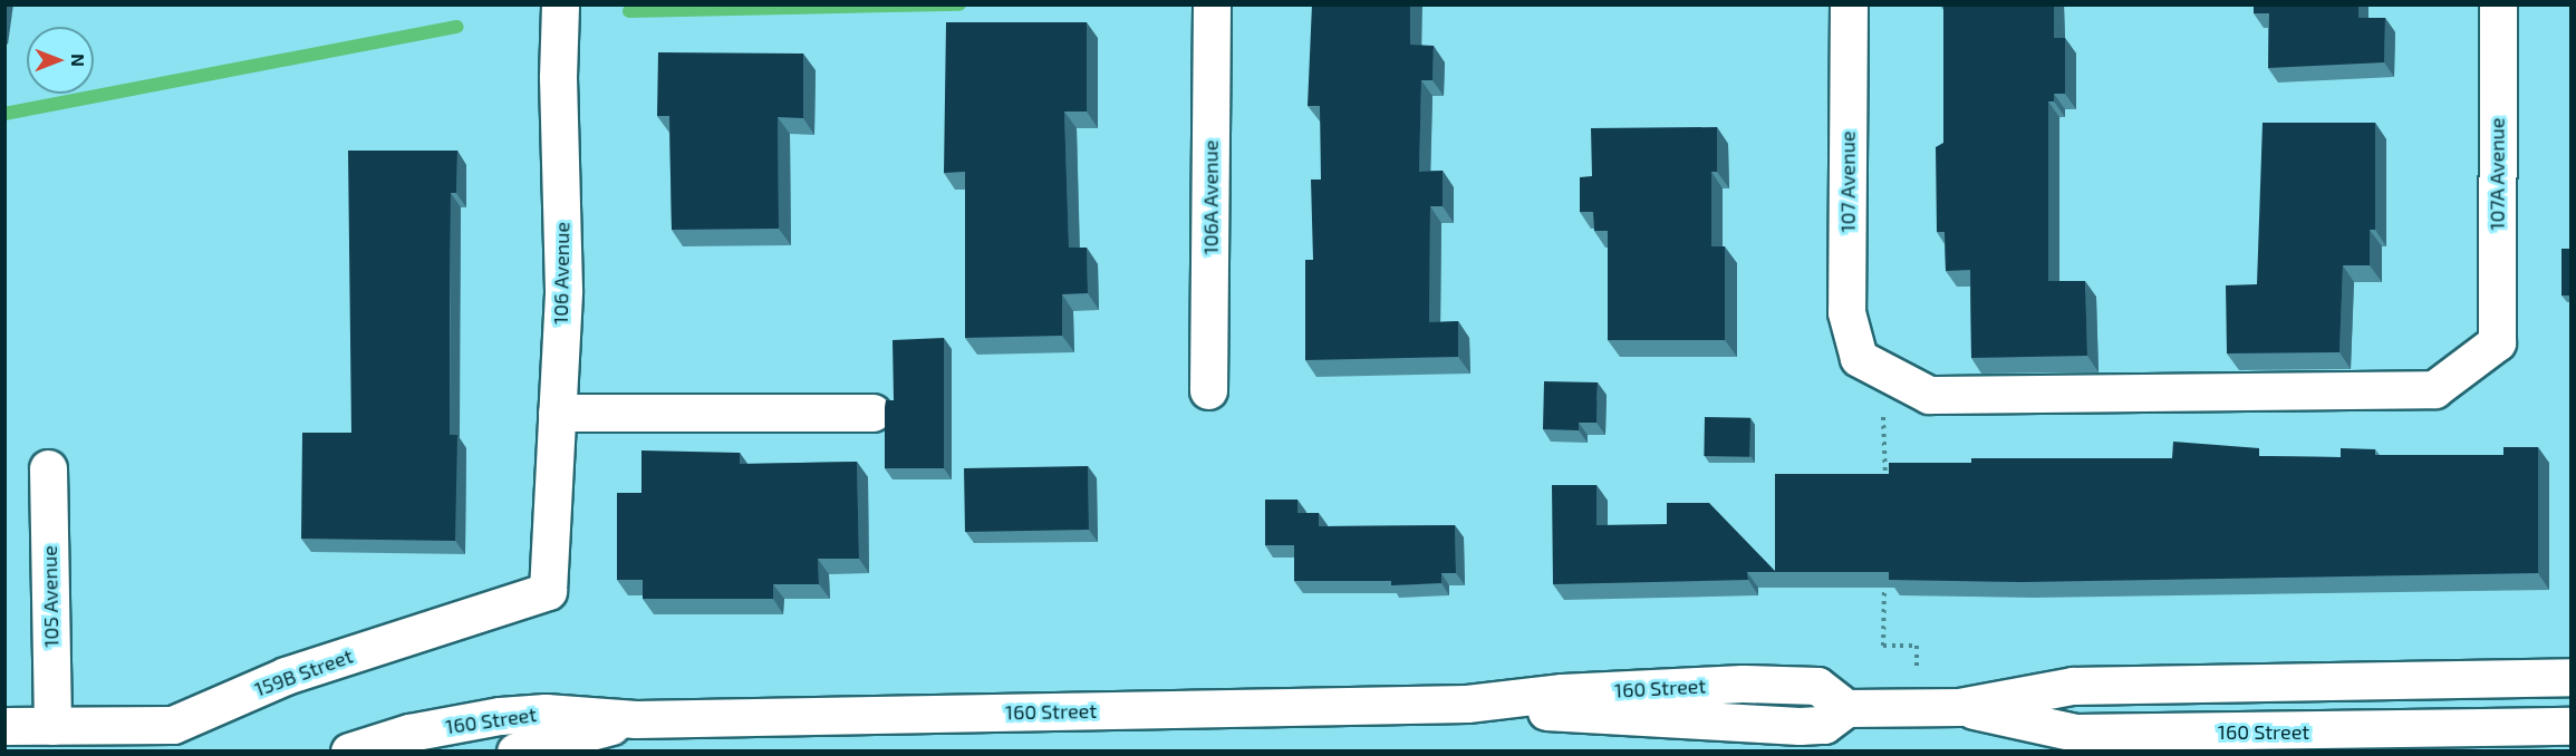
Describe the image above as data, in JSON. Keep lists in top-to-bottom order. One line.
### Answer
{"streets":{"street":["107A Avenue","107 Avenue","106A Avenue","106 Avenue","105 Avenue","159B Street","160 Street"]},"crossings":[["107A Avenue","107 Avenue"],["106 Avenue","159B Street"],["105 Avenue","159B Street"]],"north":"right"}
